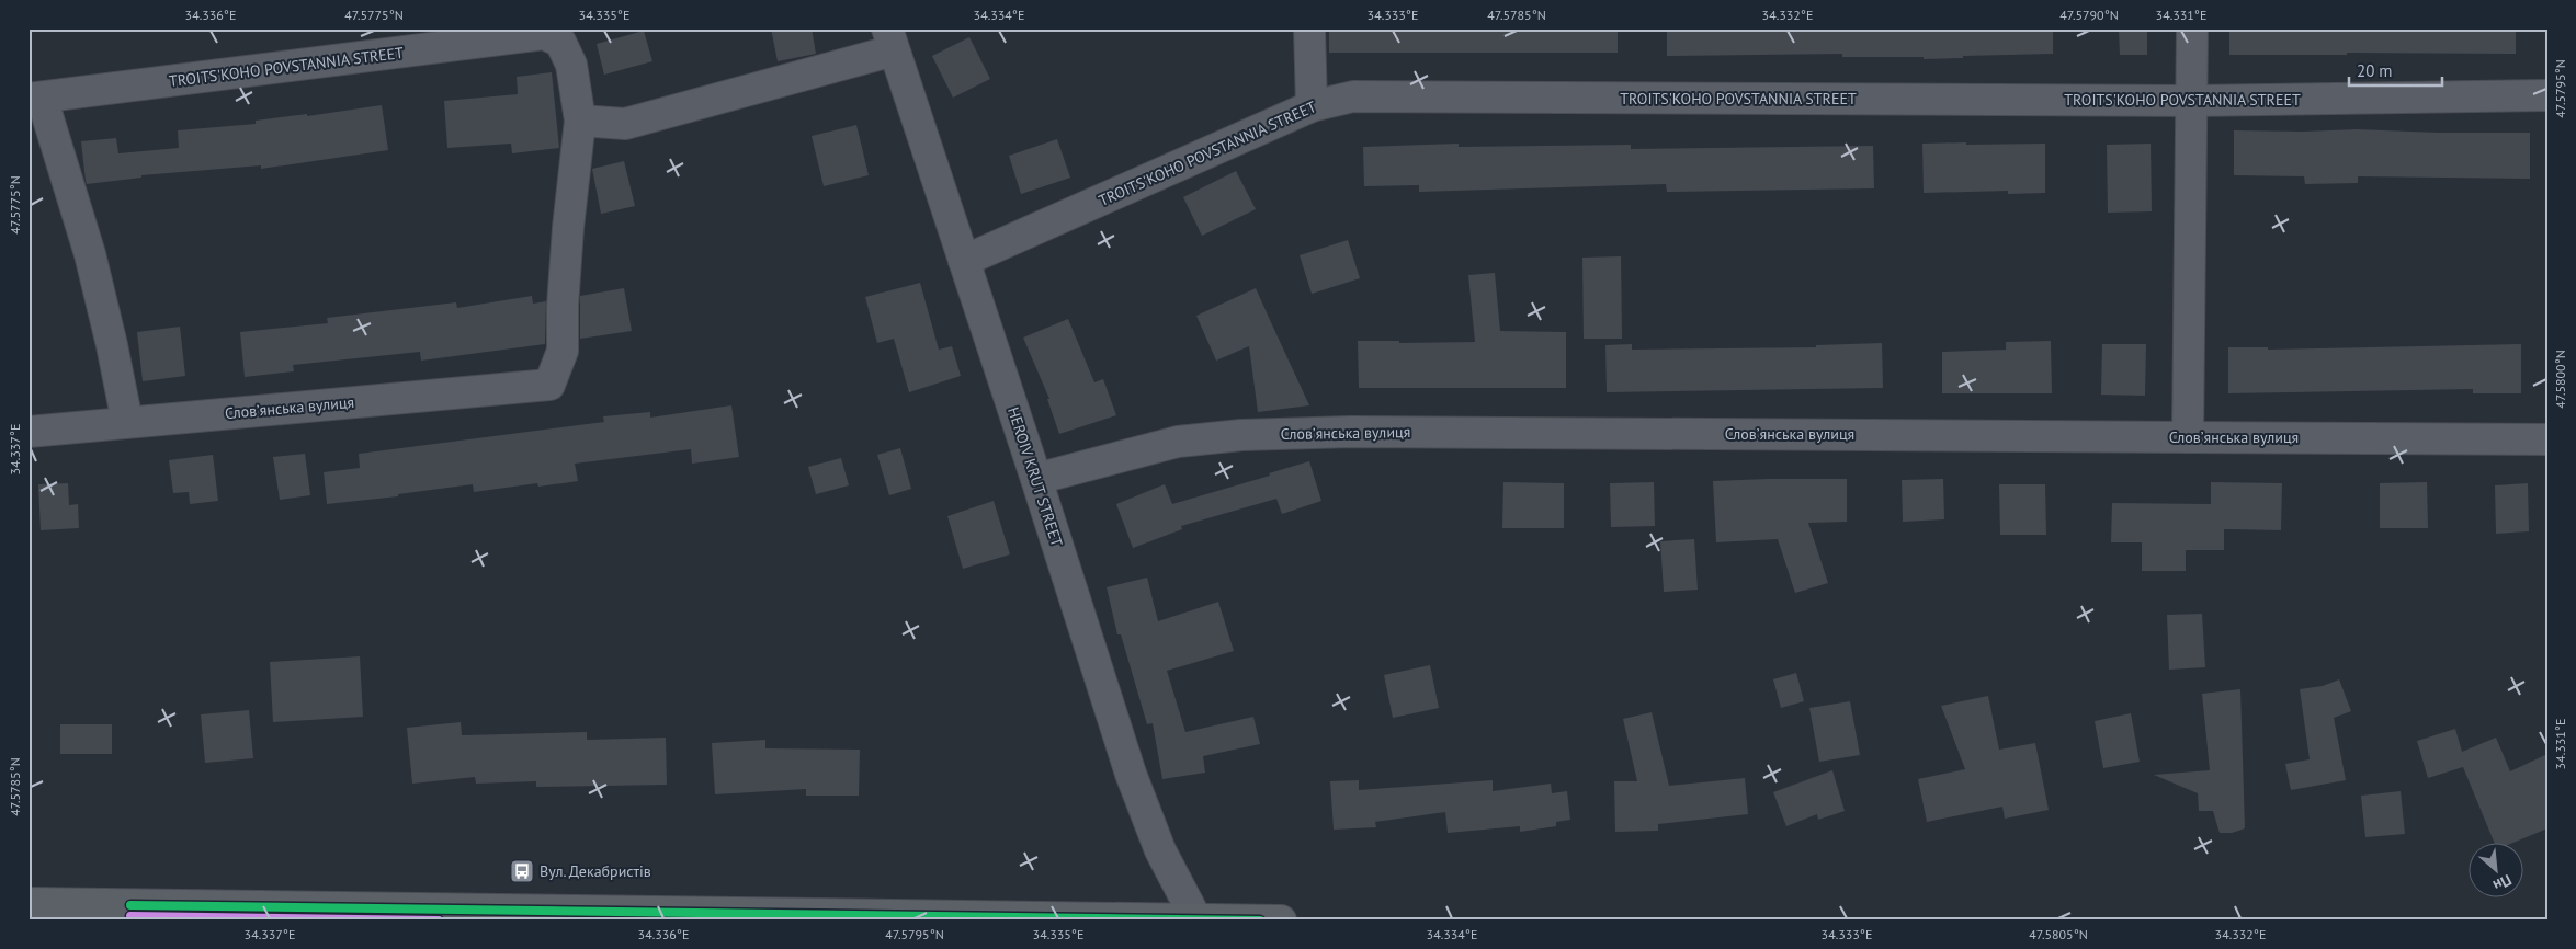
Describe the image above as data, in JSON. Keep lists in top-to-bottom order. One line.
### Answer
{"streets":{"street":["TROITS'KOHO POVSTANNIA STREET","Словʼянська вулиця","HEROIV KRUT STREET"]},"crossings":[["TROITS'KOHO POVSTANNIA STREET","Словʼянська вулиця"],["TROITS'KOHO POVSTANNIA STREET","HEROIV KRUT STREET"],["Словʼянська вулиця","HEROIV KRUT STREET"]],"places":{"bus stop":["Вул. Декабристів"]},"scale_bar":"20 m","north":"bottom right","coordinates":["34.336°E","47.5775°N","34.335°E","34.334°E","34.333°E","47.5785°N","34.332°E","47.5790°N","34.331°E","47.5795°N","47.5800°N","34.337°E","47.5805°N"]}
